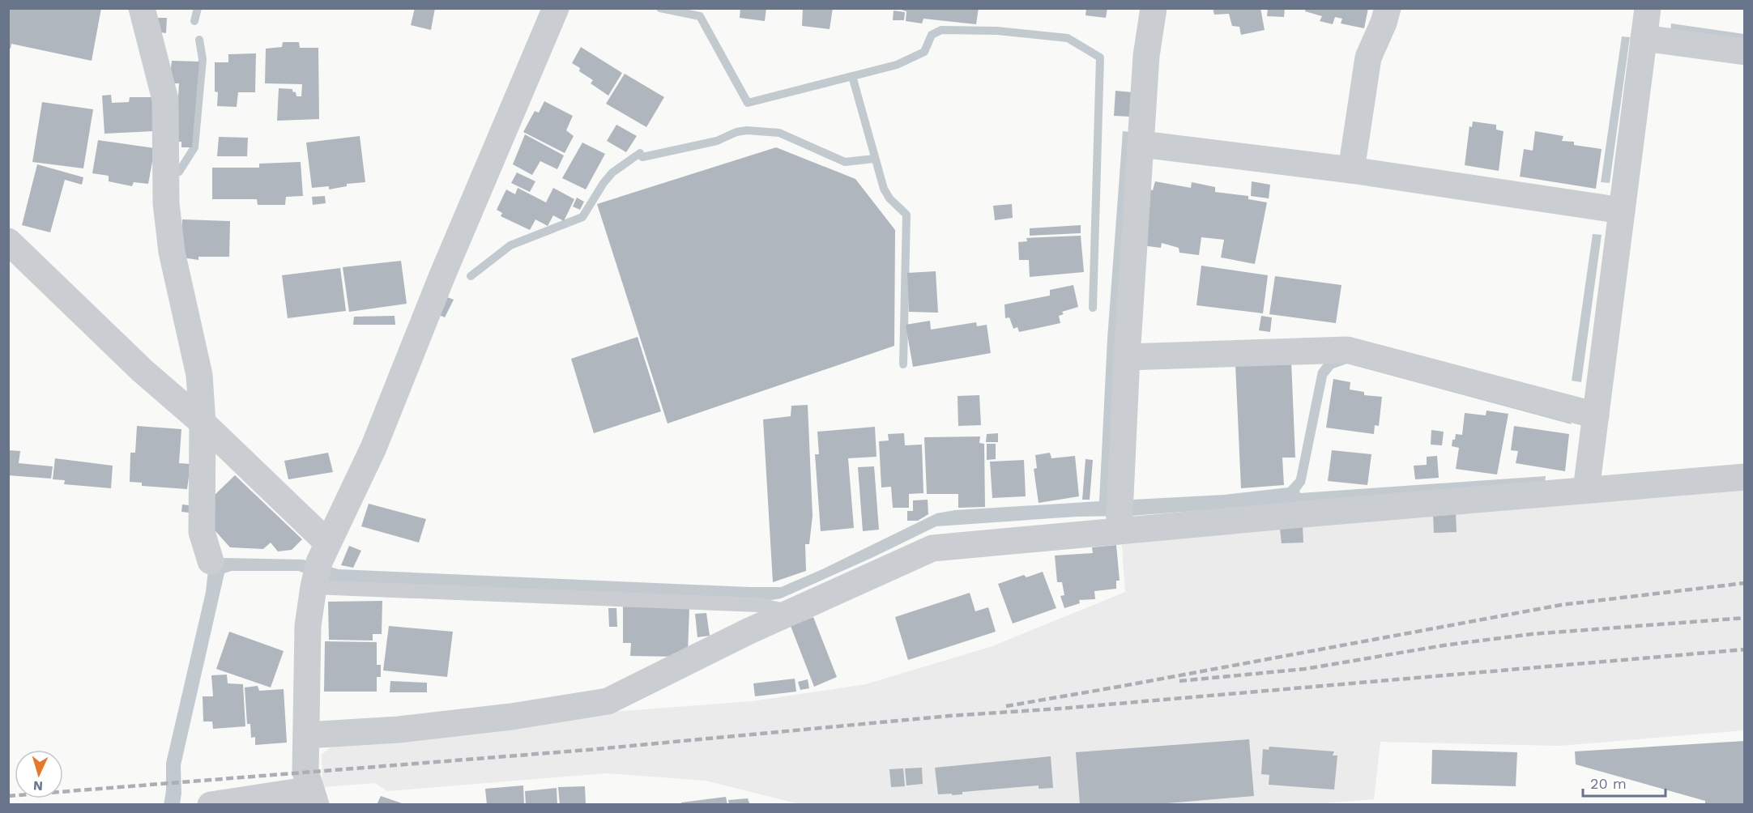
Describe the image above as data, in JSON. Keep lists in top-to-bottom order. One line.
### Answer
{"scale_bar":"20 m","north":"bottom"}
